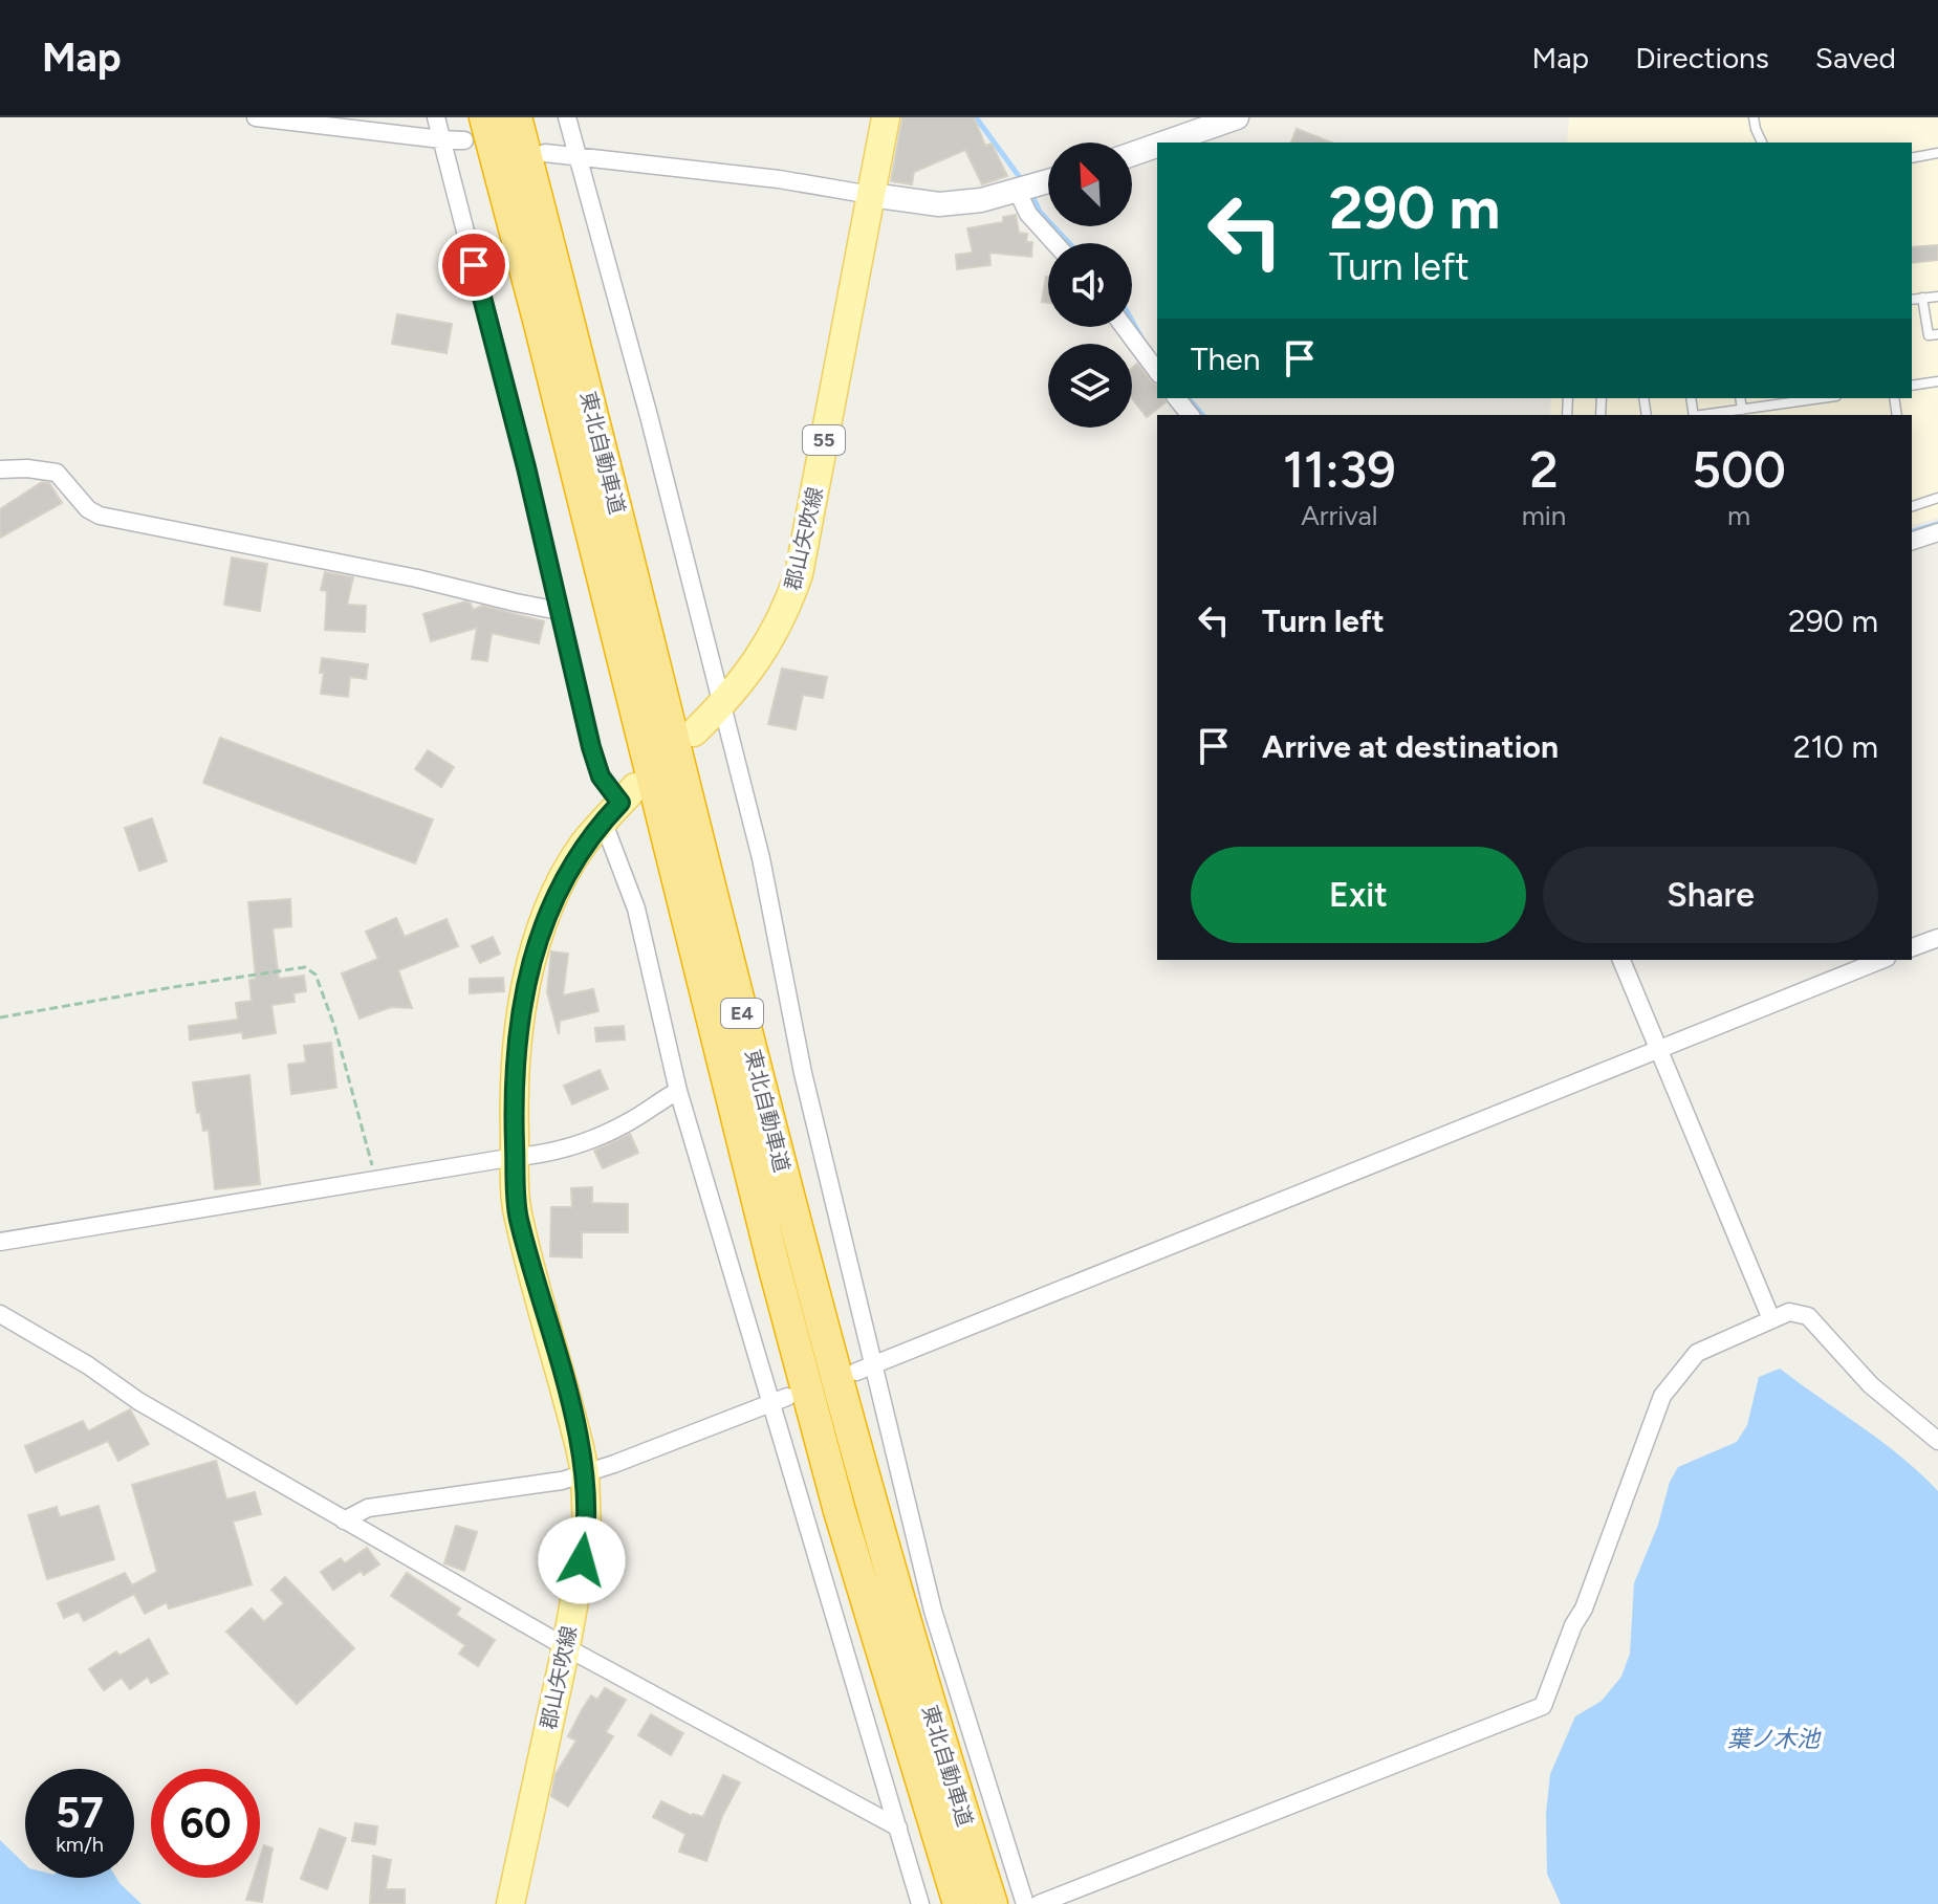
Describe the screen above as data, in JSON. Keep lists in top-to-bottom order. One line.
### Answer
{"streets":{"highway":["東北自動車道","E4"],"main road":["55","郡山矢吹線"]},"water":["葉ノ木池"],"north":"top left","page":{"header":"Map","nav":["Map","Directions","Saved"],"turn":["290 m","Turn left"],"then":"Then","eta":["11:39","Arrival","2","min","500","m"],"list":[{"name":"Turn left","value":"290 m"},{"name":"Arrive at destination","value":"210 m"}],"buttons":["Exit","Share"],"speed":"57 km/h","limit":"60"}}
